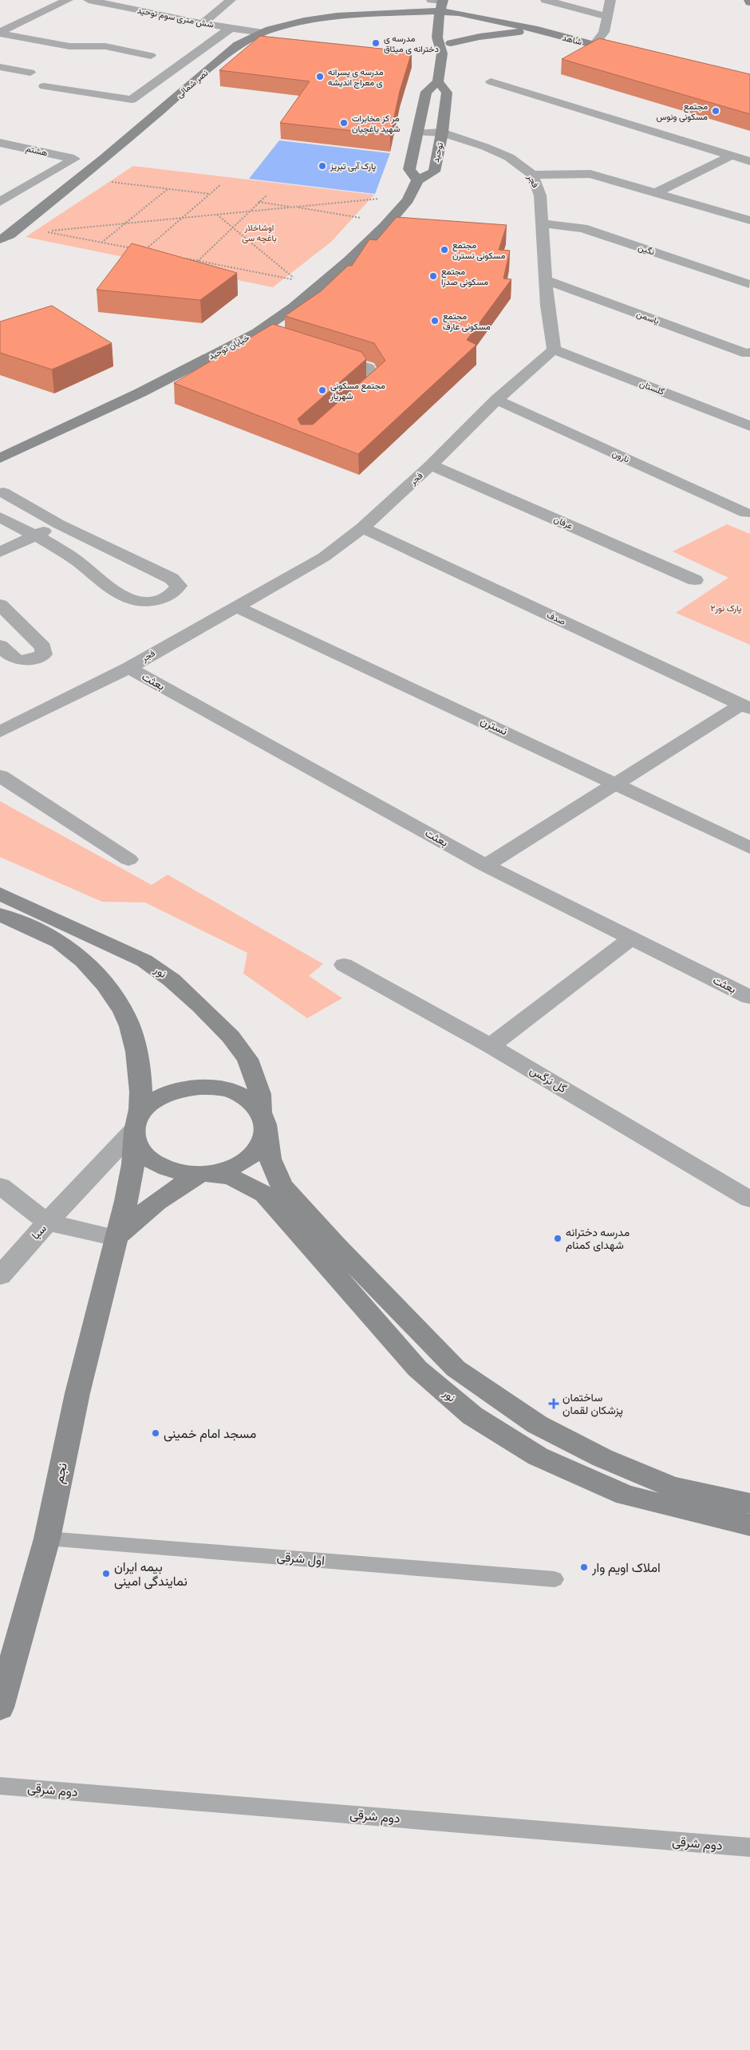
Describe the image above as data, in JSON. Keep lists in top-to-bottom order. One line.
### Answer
{"streets":{"main road":["شاهد","نصر شمالی","توحید","خیابان توحید","نور","نجم"],"street":["شش متری سوم توحید","هشتم","فجر","نگین","یاسمن","گلستان","نارون","عرفان","صدف","بعثت","نسترن","گل نرگس","سبا"],"lane":["اول شرقی","دوم شرقی"]},"crossings":[["شش متری سوم توحید","نصر شمالی"],["شاهد","نصر شمالی"],["توحید","فجر"],["توحید","خیابان توحید"],["فجر","نگین"],["فجر","یاسمن"],["فجر","گلستان"],["فجر","نارون"],["فجر","عرفان"],["فجر","صدف"],["فجر","بعثت"],["فجر","نسترن"],["نور","نجم"],["سبا","نجم"],["نجم","اول شرقی"]],"parks":["اوشاخلار باغچه سی","پارک نور۲"],"places":{"other":["مدرسه ی دخترانه ی میثاق","مدرسه ی پسرانه ی معراج اندیشه","مجتمع مسکونی ونوس","مر کز مخابرات شهید یاغچیان","پارک آبی تبریز","مجتمع مسکونی نسترن","مجتمع مسکونی صدرا","مجتمع مسکونی عارف","مجتمع مسکونی شهریار","مدرسه دخترانه شهدای کمنام","مسجد امام خمینی","املاک اویم وار","بیمه ایران نمایندگی امینی"],"health":["ساختمان پزشکان لقمان"]}}
